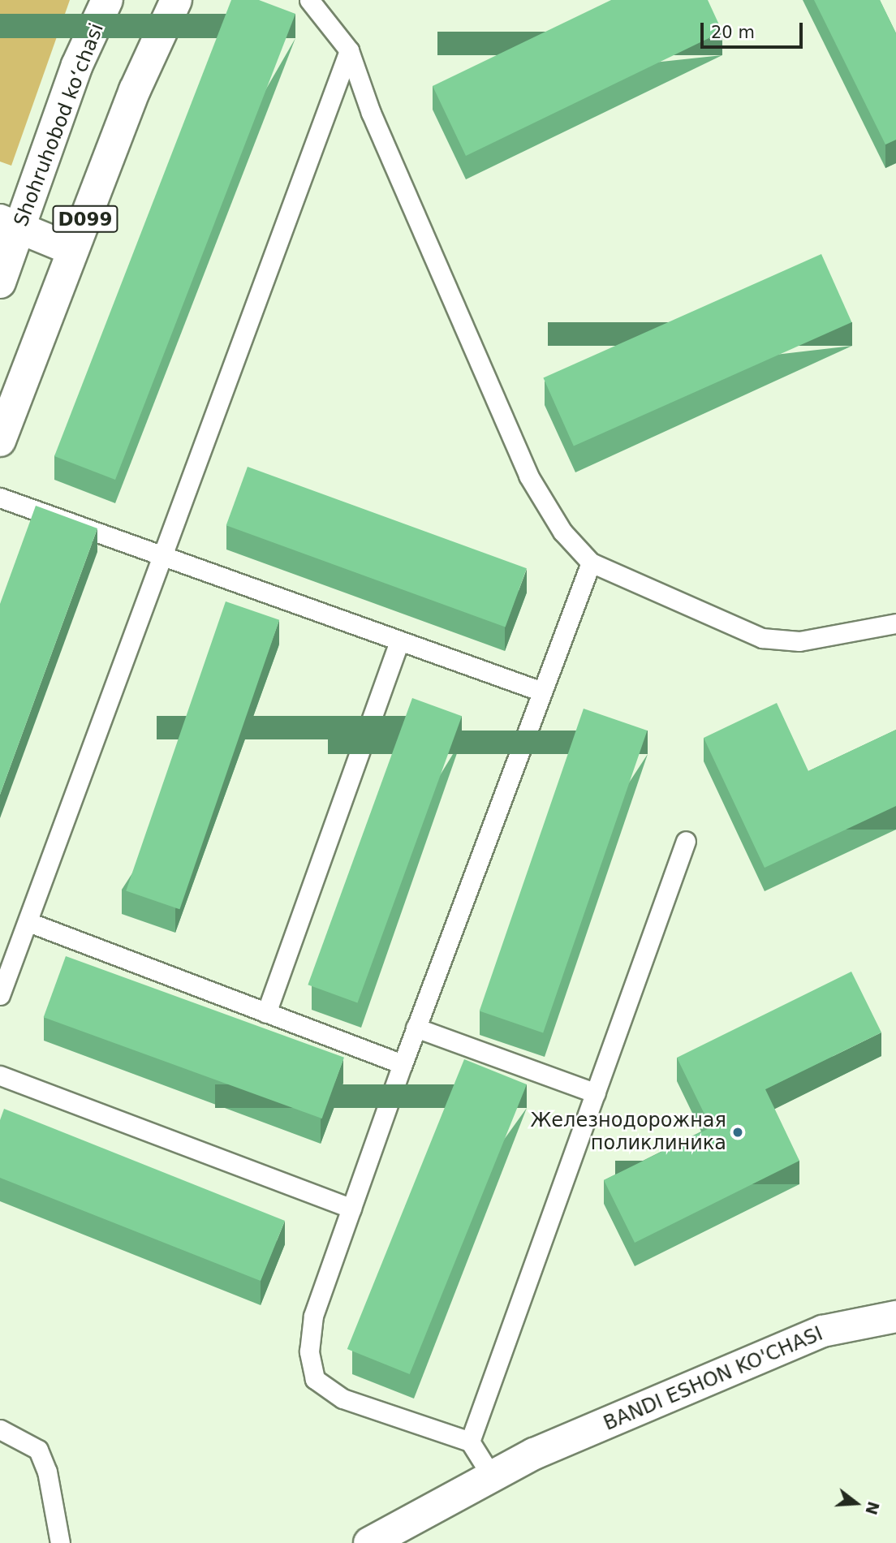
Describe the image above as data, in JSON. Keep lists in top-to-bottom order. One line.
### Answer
{"streets":{"main road":["Shohruhobod koʻchasi","D099","BANDI ESHON KO'CHASI"]},"places":["Железнодорожная поликлиника"],"scale_bar":"20 m","north":"right"}
